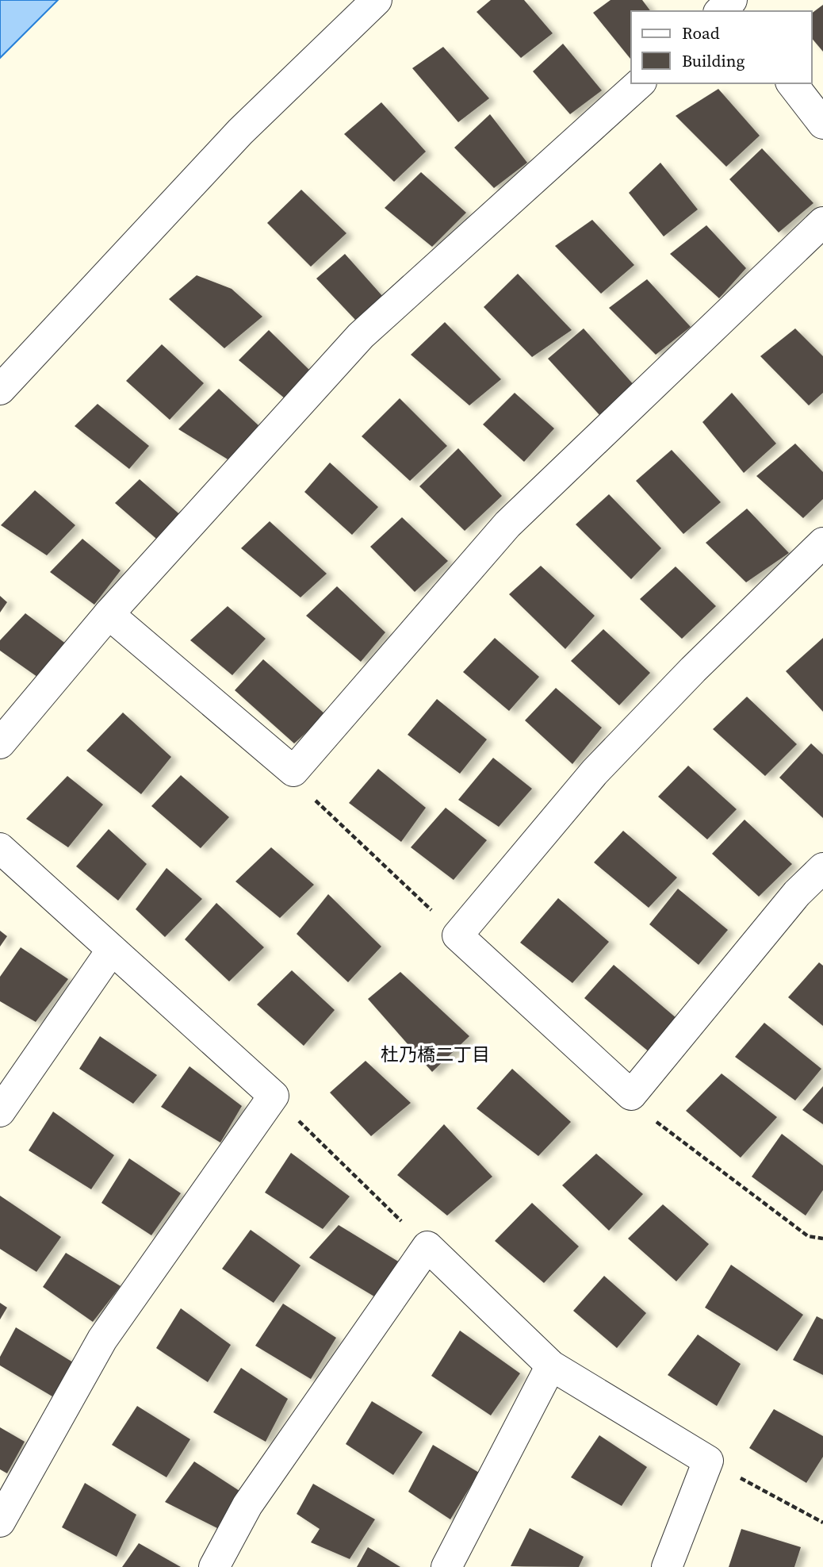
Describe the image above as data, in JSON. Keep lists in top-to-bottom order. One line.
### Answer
{"districts":["杜乃橋二丁目"],"legend":["Road","Building"]}
